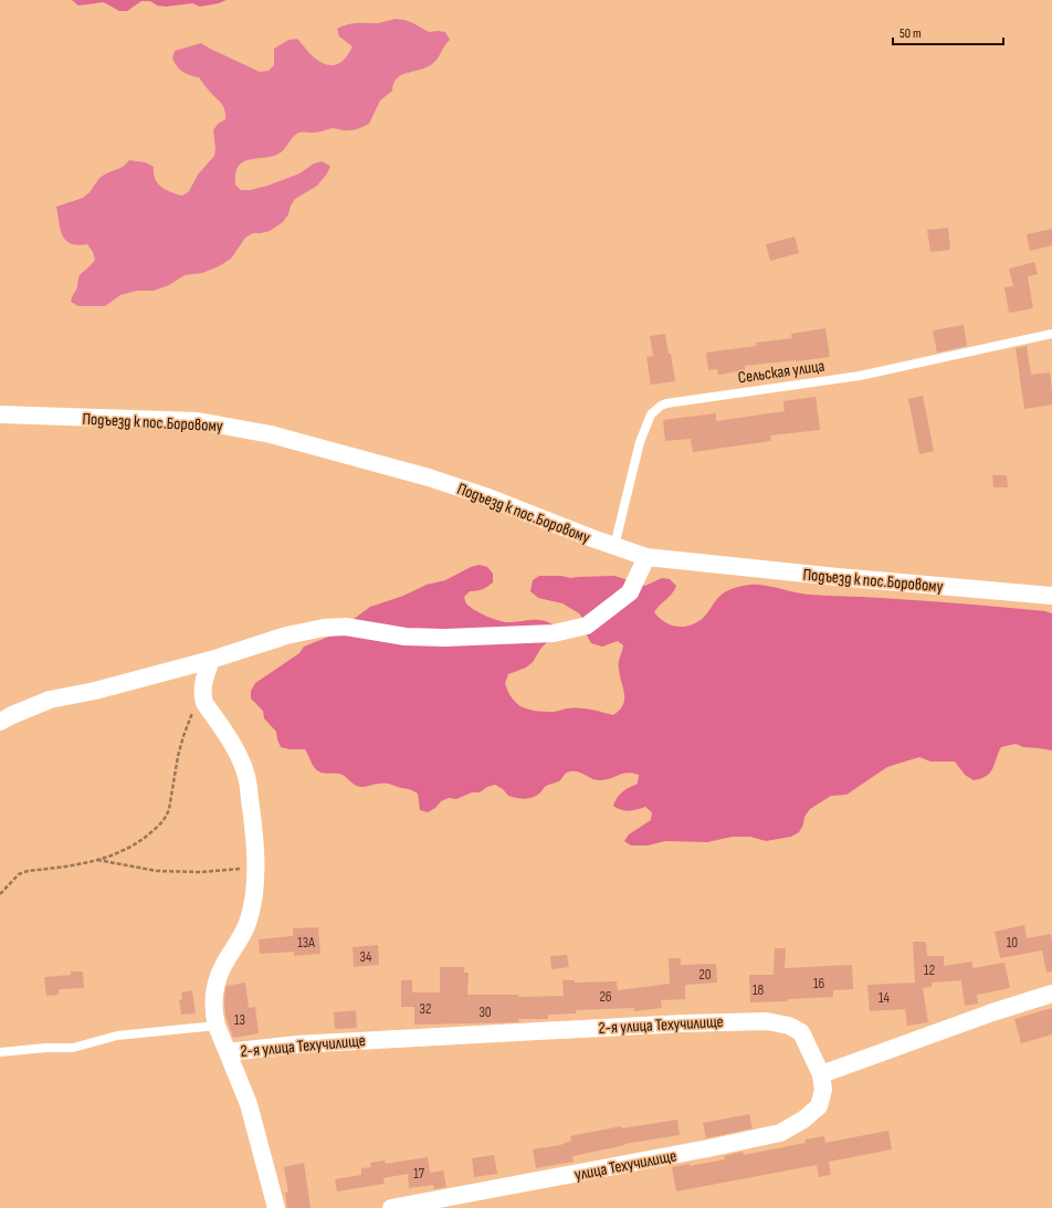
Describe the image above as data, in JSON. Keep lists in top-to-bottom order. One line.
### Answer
{"streets":{"street":["Подъезд к пос.Боровому","2-я улица Техучилище","улица Техучилище"],"lane":["Сельская улица"]},"crossings":[["Сельская улица","Подъезд к пос.Боровому"],["2-я улица Техучилище","улица Техучилище"]],"house_numbers":["13А","10","34","12","20","16","18","26","14","32","30","13","17"],"scale_bar":"50 m"}
